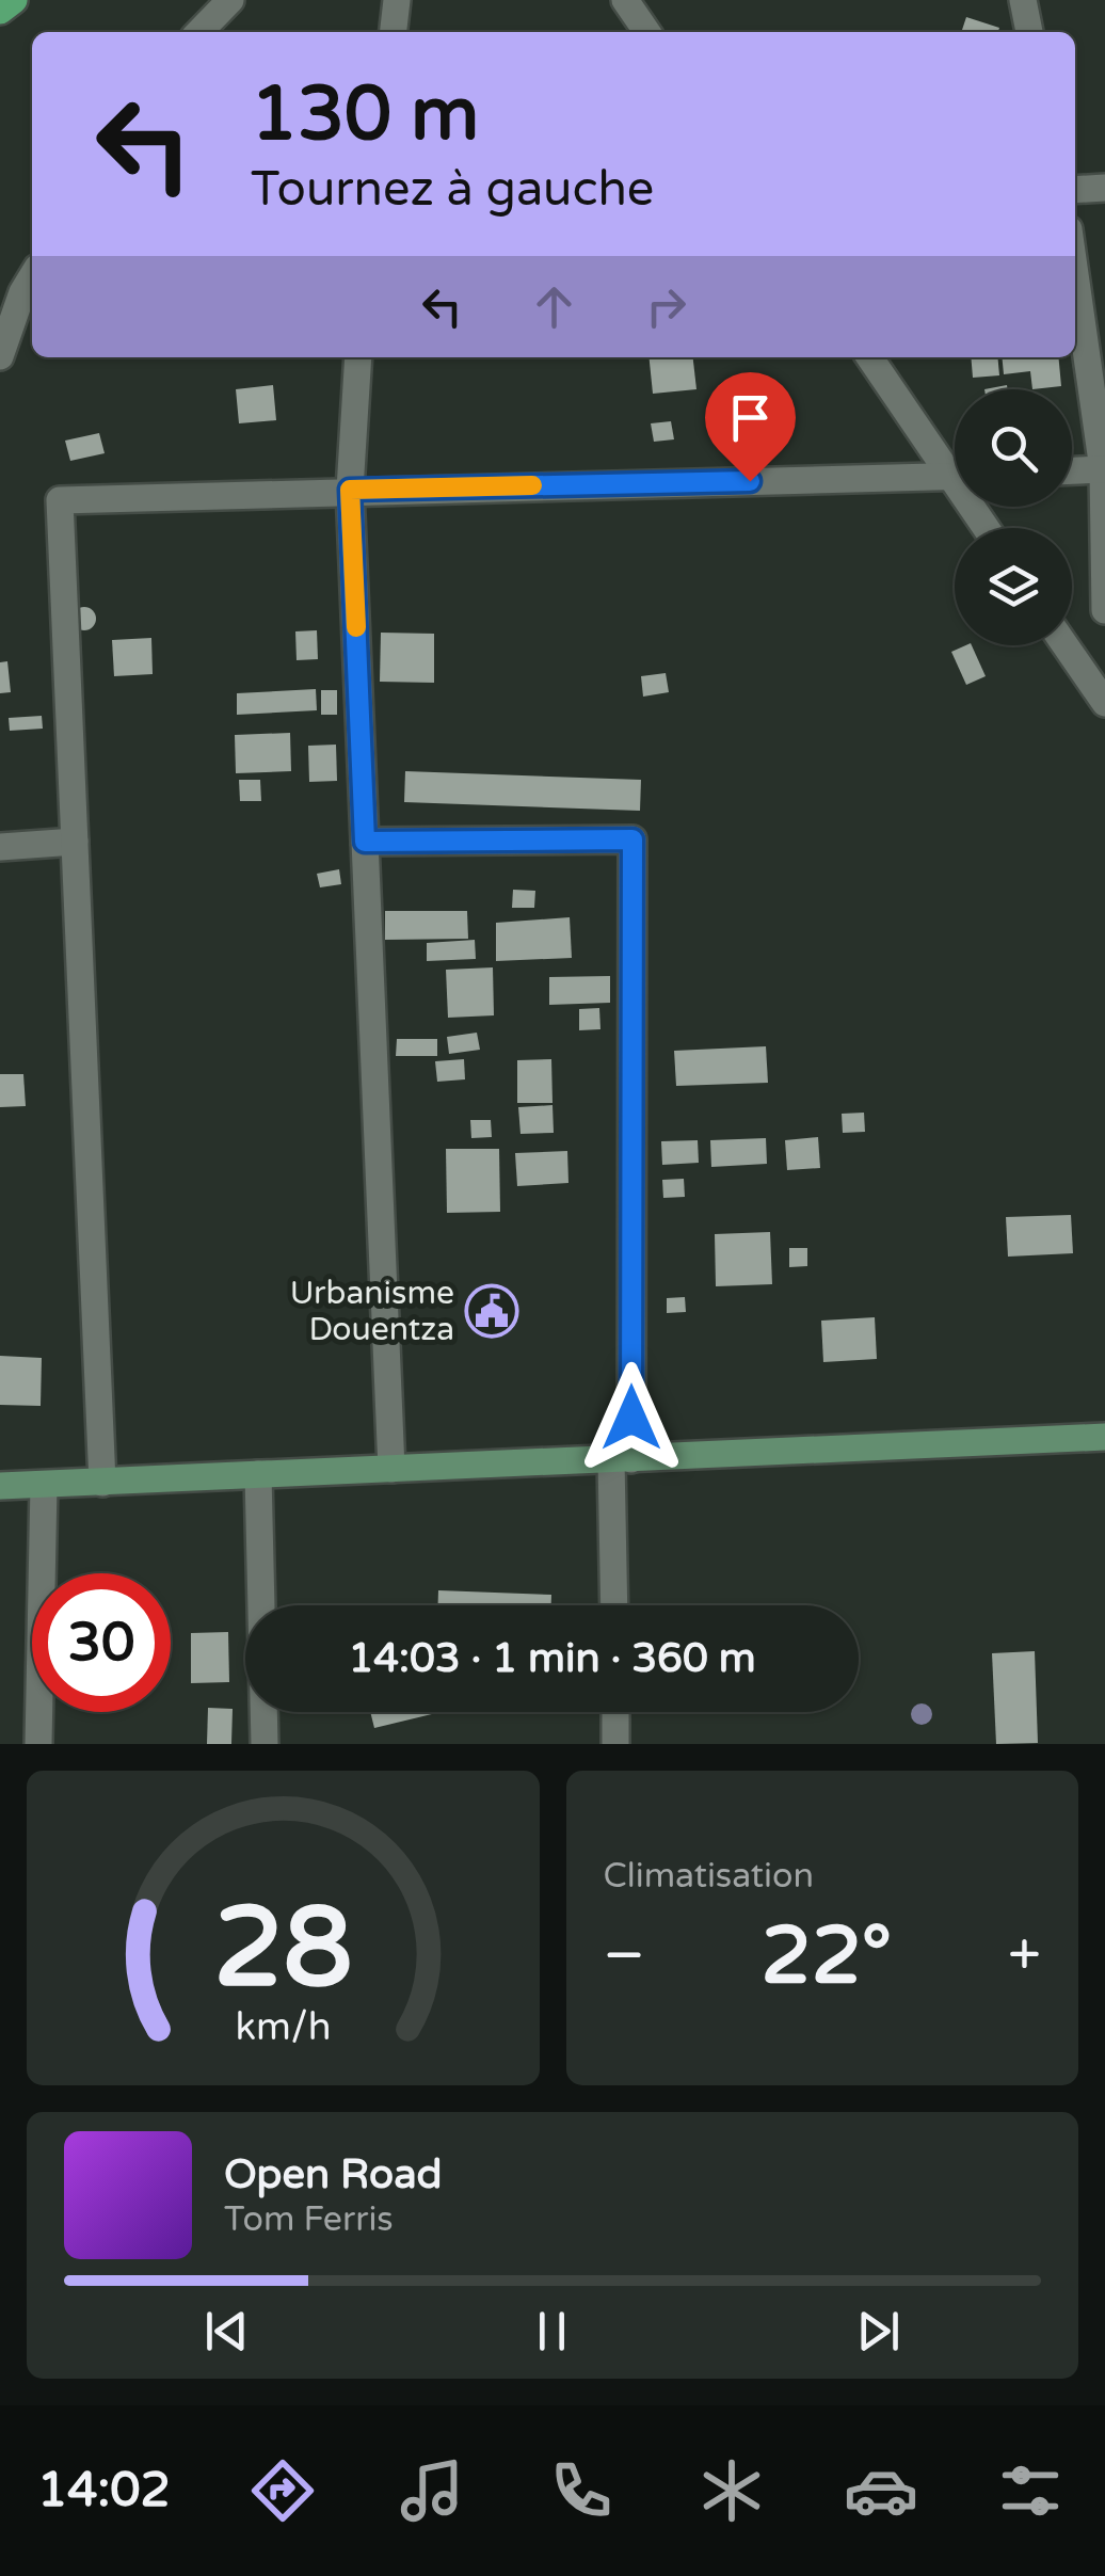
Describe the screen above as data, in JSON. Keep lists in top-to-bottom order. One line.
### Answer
{"places":{"public building":["Urbanisme Douentza"]},"page":{"turn":["130 m","Tournez à gauche"],"limit":"30","trip":"14:03 · 1 min · 360 m","tile":"Climatisation","heat":["−","22°","+"],"song":["Open Road","Tom Ferris"],"tabs":"14:02","gauge":["28","km/h"]}}
